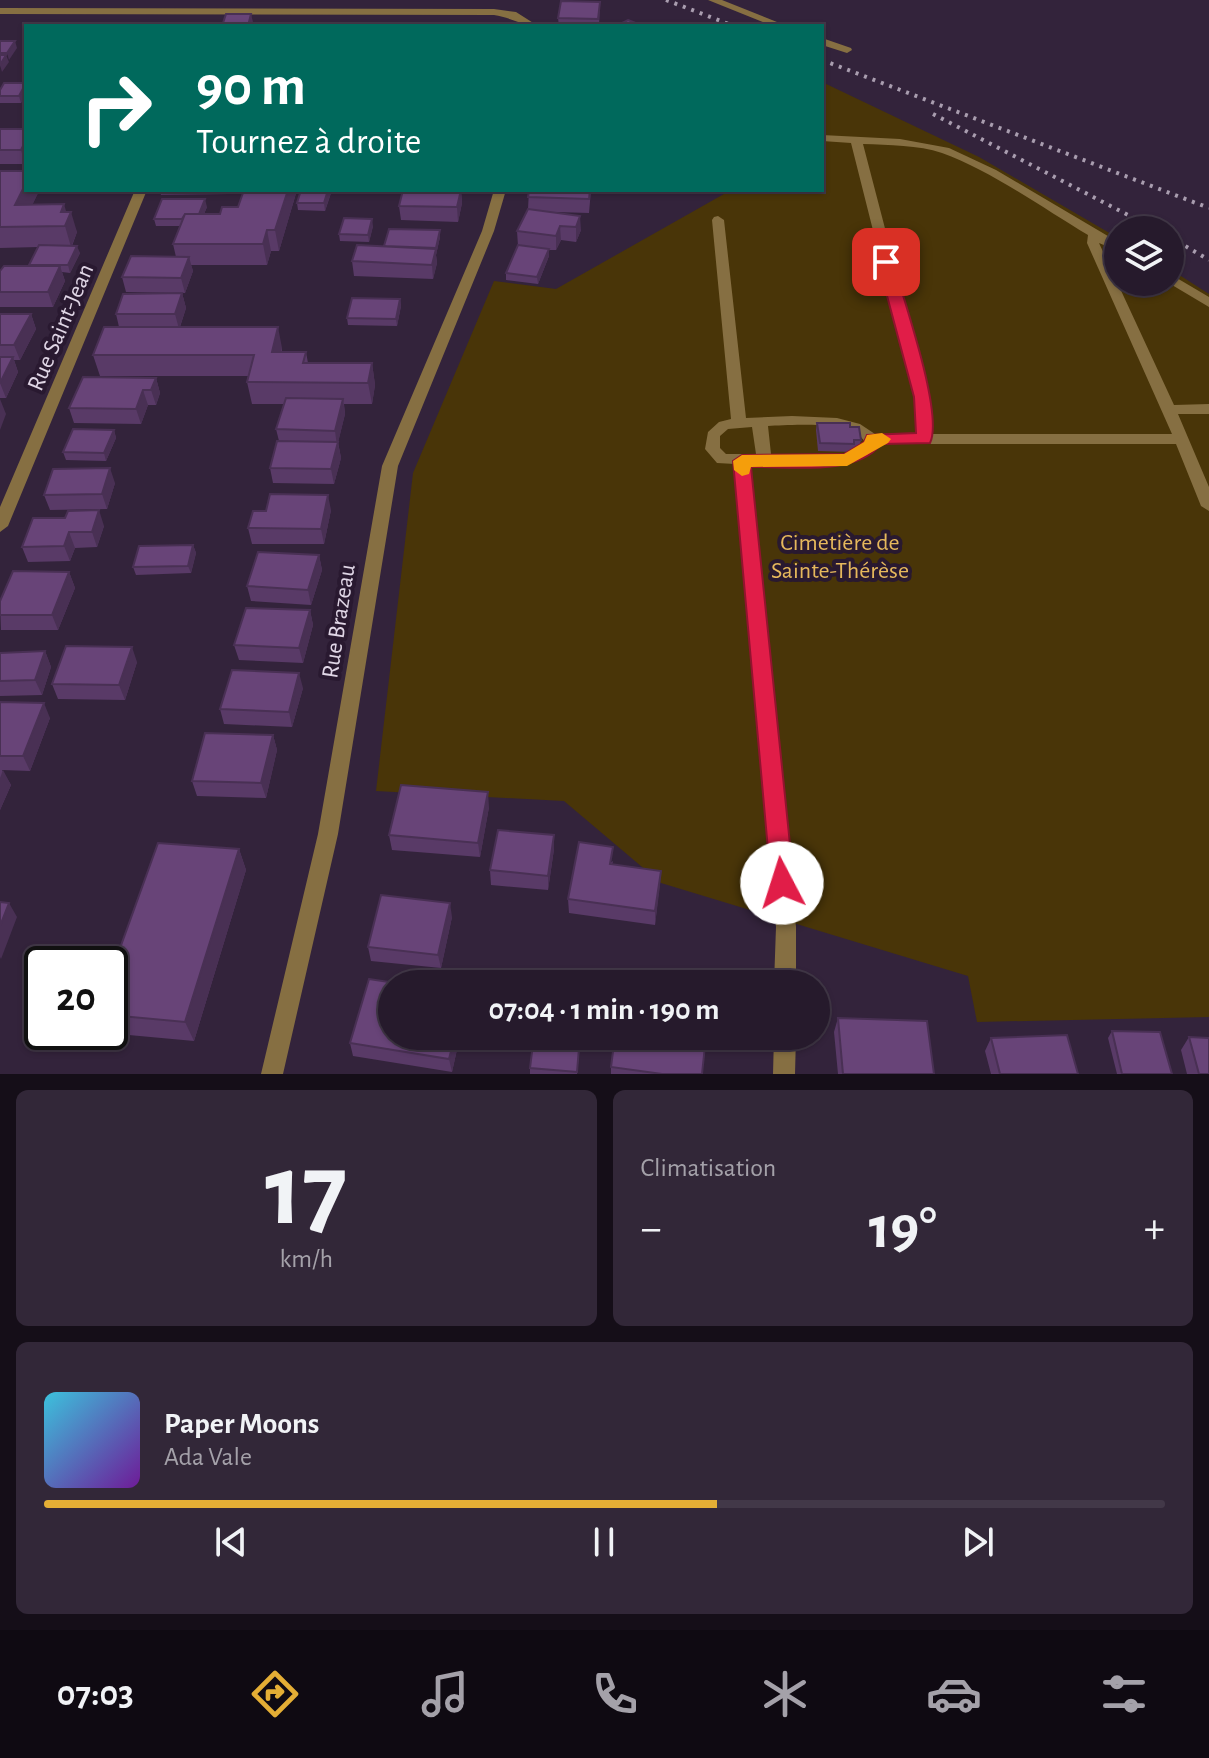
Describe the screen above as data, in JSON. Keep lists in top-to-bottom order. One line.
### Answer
{"streets":{"street":["Rue Saint-Jean","Rue Brazeau"]},"parks":["Cimetière de Sainte-Thérèse"],"page":{"turn":["90 m","Tournez à droite"],"limit":"20","trip":"07:04 · 1 min · 190 m","tile":[["17","km/h"],"Climatisation"],"heat":["−","19°","+"],"song":["Paper Moons","Ada Vale"],"tabs":"07:03"}}
